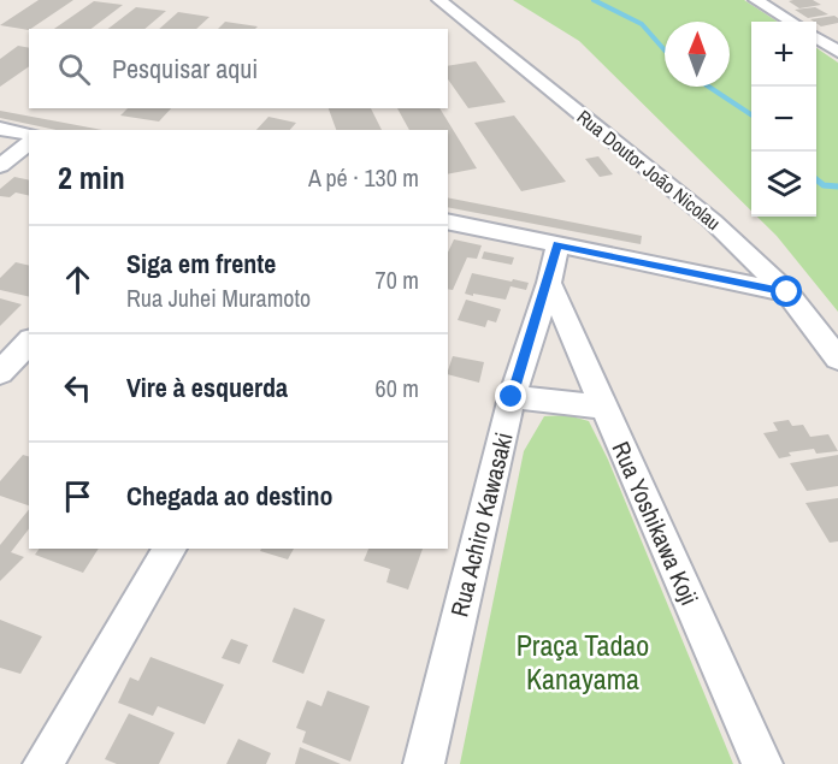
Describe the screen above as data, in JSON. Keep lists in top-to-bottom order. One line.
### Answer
{"streets":{"street":["Rua Doutor João Nicolau","Rua Yoshikawa Koji","Rua Achiro Kawasaki"]},"crossings":[["Rua Yoshikawa Koji","Rua Achiro Kawasaki"]],"parks":["Praça Tadao Kanayama"],"north":"top","page":{"map_buttons":["+","−"],"search":"Pesquisar aqui","heading":["2 min","A pé · 130 m"],"list":[["Siga em frente","Rua Juhei Muramoto","70 m"],["Vire à esquerda","60 m"],"Chegada ao destino"]}}
